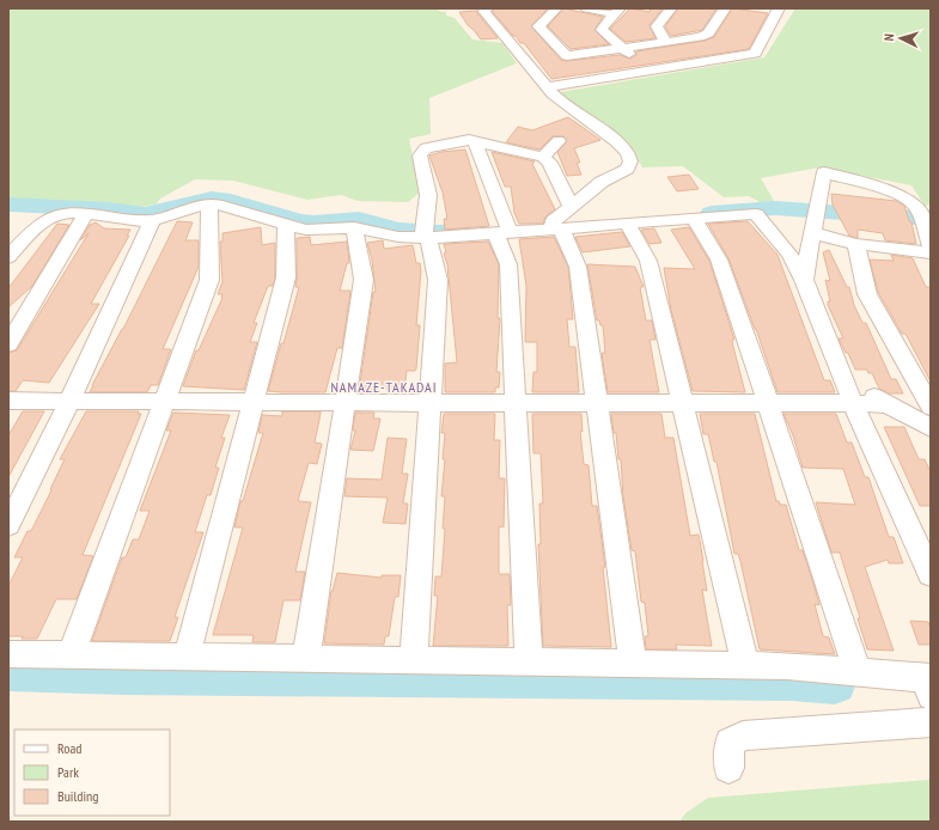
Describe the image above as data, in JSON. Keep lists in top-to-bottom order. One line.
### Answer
{"districts":["NAMAZE-TAKADAI"],"legend":["Road","Park","Building"],"north":"left"}
